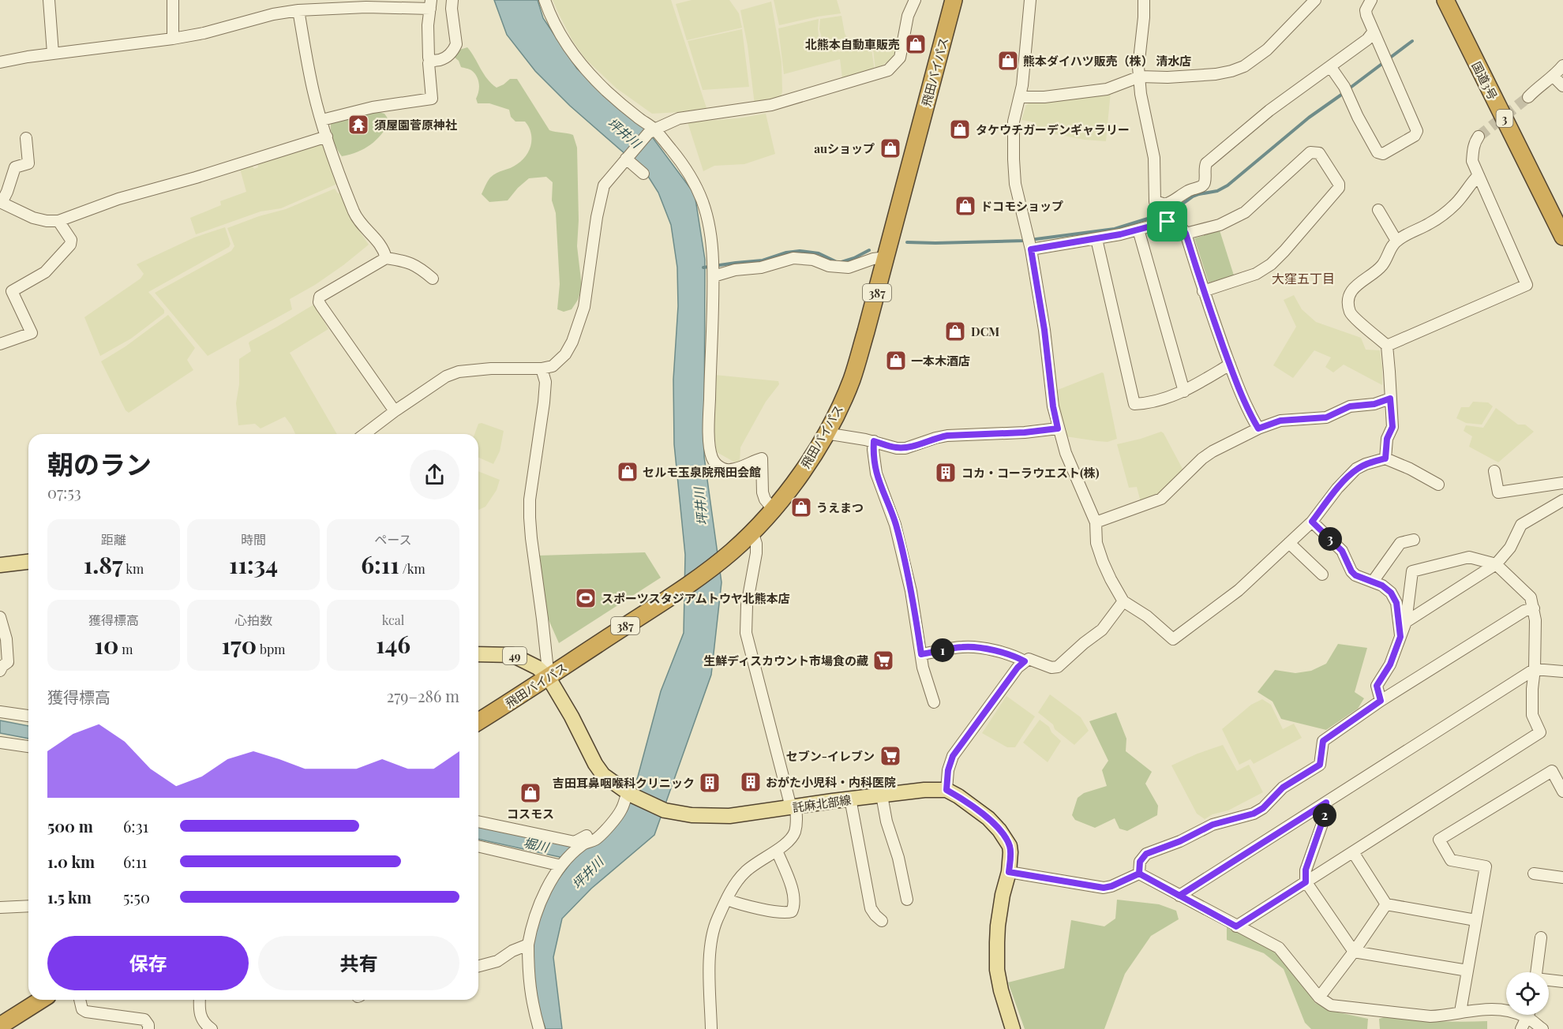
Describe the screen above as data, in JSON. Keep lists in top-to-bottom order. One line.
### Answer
{"streets":{"highway":["飛田バイパス","国道3号","3","387"],"main road":["49","託麻北部線"]},"crossings":[["飛田バイパス","49"],["飛田バイパス","託麻北部線"],["49","託麻北部線"]],"districts":["大窪五丁目"],"water":["坪井川","堀川"],"places":{"shop":["北熊本自動車販売","熊本ダイハツ販売（株） 清水店","タケウチガーデンギャラリー","auショップ","ドコモショップ","DCM","一本木酒店","セルモ玉泉院飛田会館","うえまつ","コスモス"],"temple":["須屋園菅原神社"],"building":["コカ・コーラウエスト(株)","おがた小児科・内科医院","吉田耳鼻咽喉科クリニック"],"sports":["スポーツスタジアムトウヤ北熊本店"],"supermarket":["生鮮ディスカウント市場食の藏","セブン-イレブン"]},"page":{"heading":["朝のラン","07:53"],"stats":[["距離","1.87 km"],["時間","11:34"],["ペース","6:11 /km"],["獲得標高","10 m"],["心拍数","170 bpm"],["kcal","146"]],"pins":["3","1","2"],"chart":["獲得標高","279–286 m"],"list":[{"name":"500 m","note":"6:31"},{"name":"1.0 km","note":"6:11"},{"name":"1.5 km","note":"5:50"}],"buttons":["保存","共有"]}}
